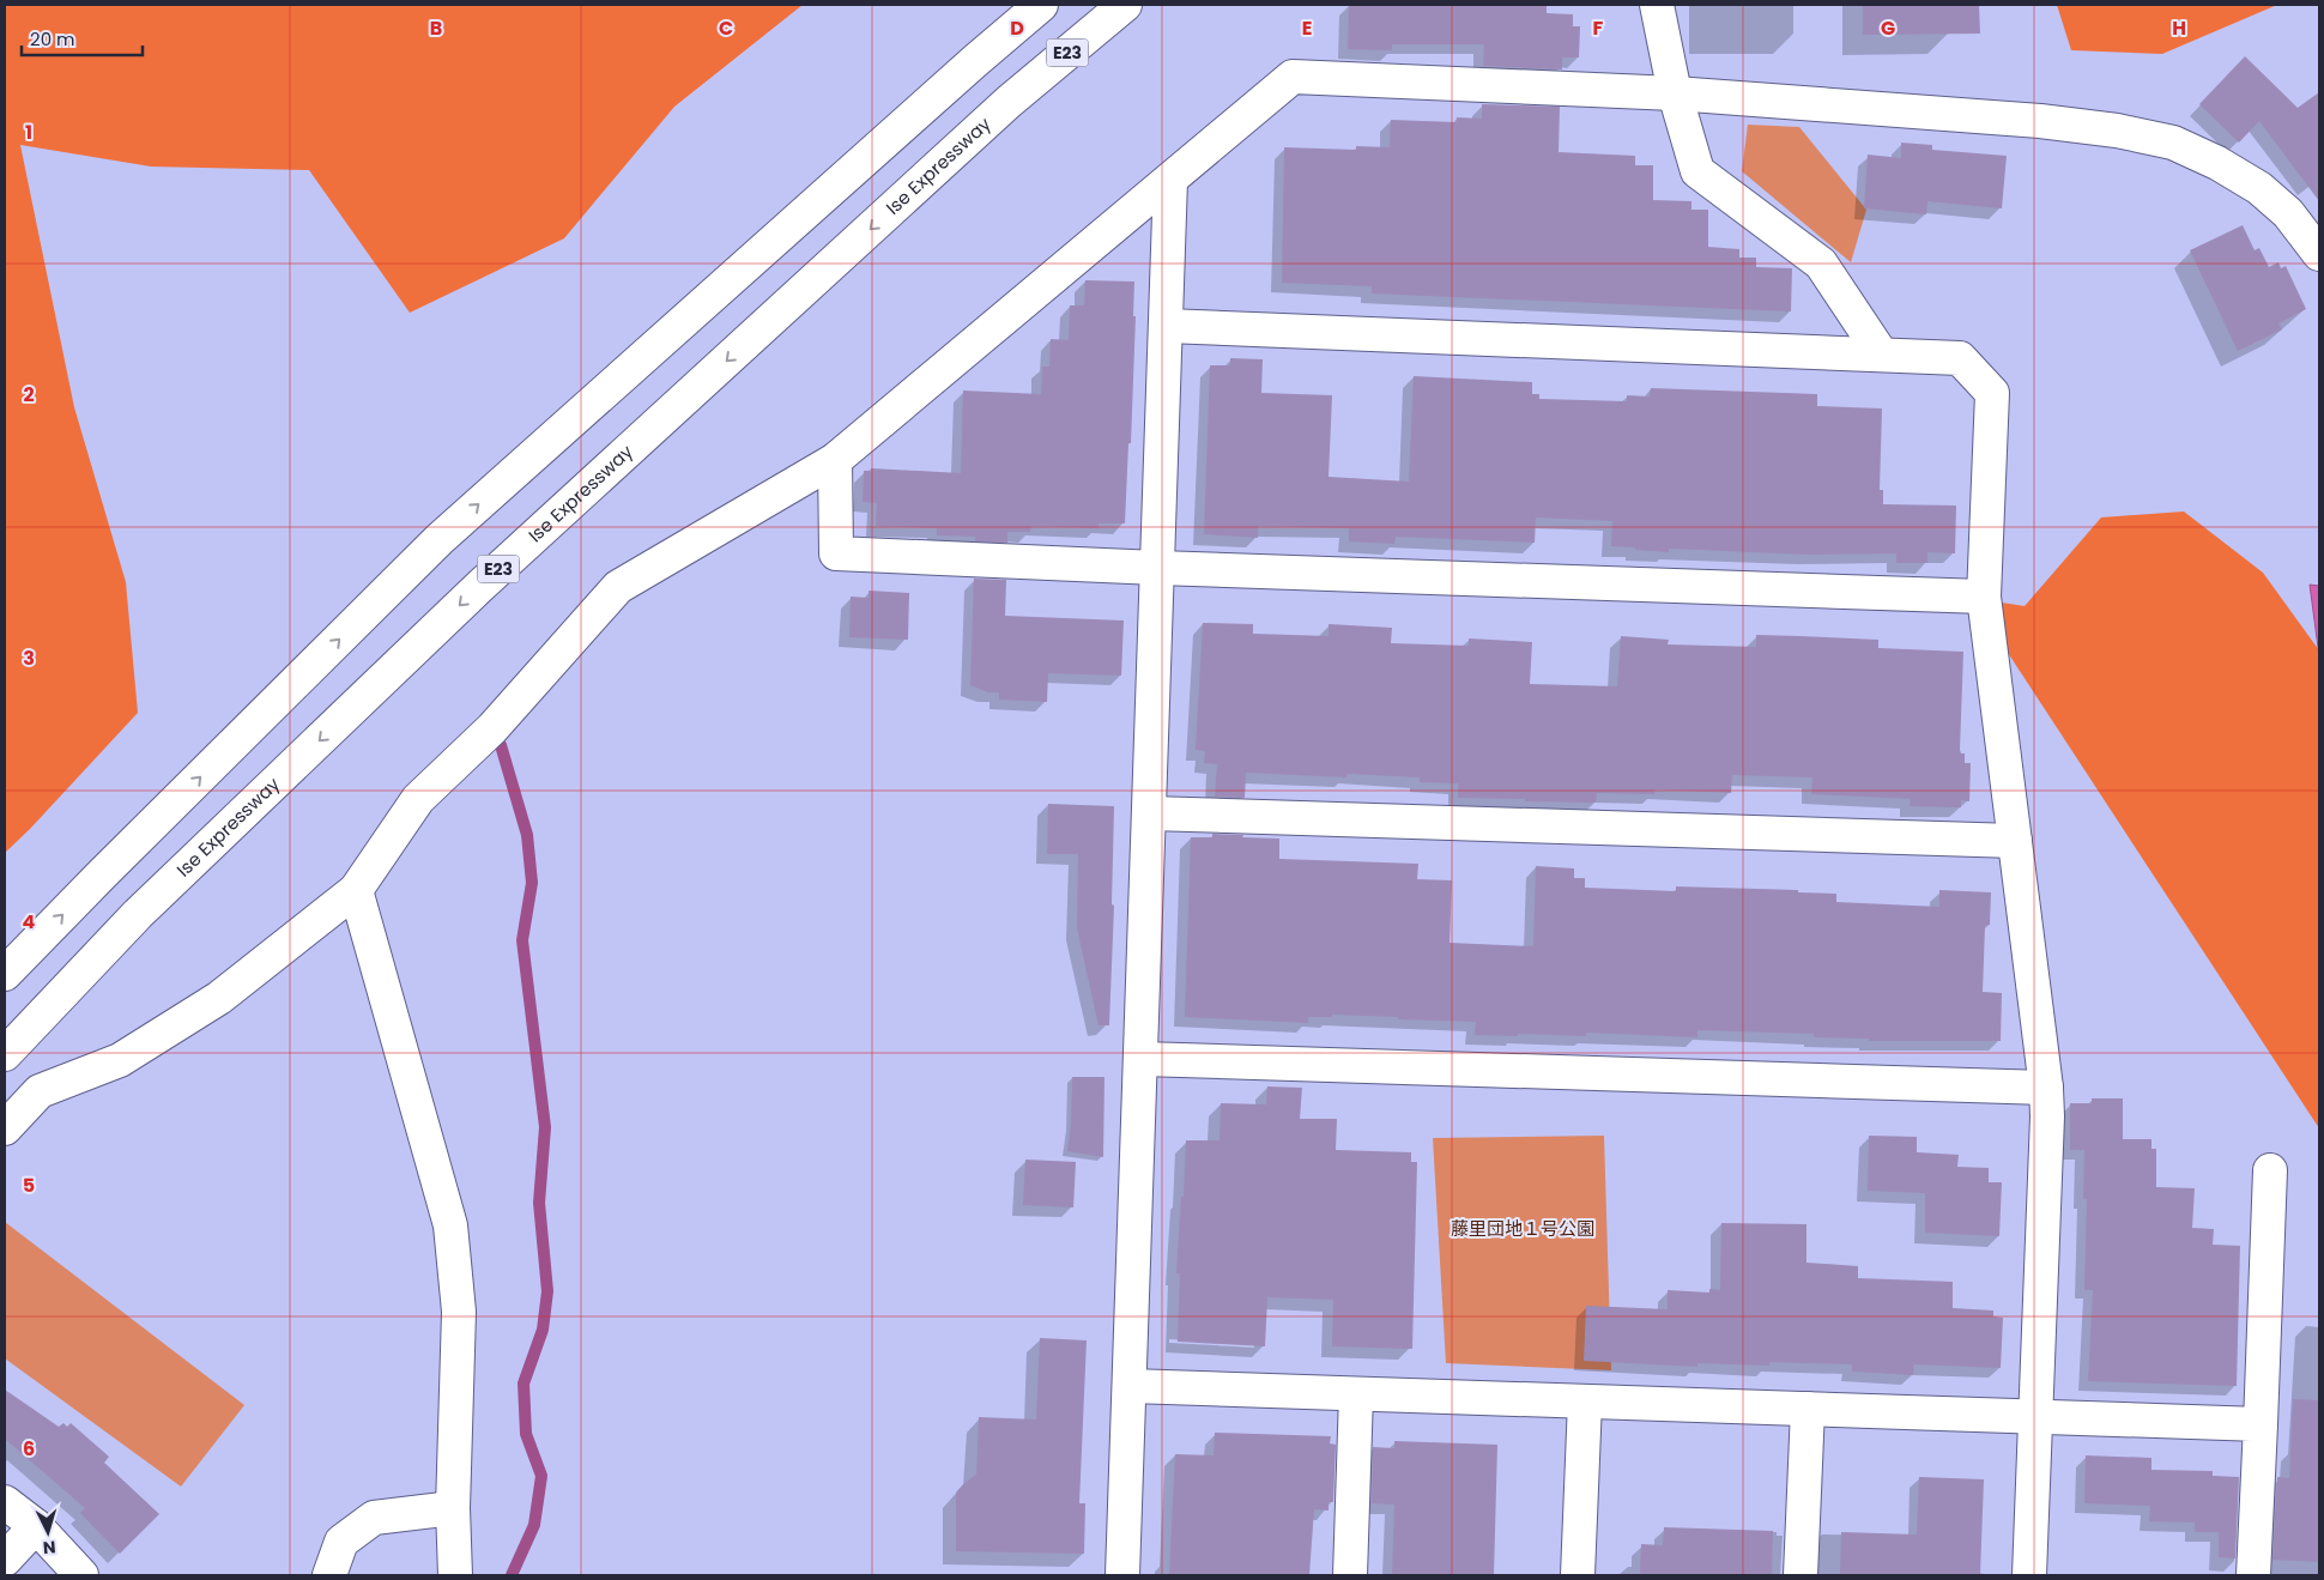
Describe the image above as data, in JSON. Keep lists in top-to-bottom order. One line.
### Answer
{"streets":{"main road":["E23","Ise Expressway"]},"parks":["藤里団地１号公園"],"scale_bar":"20 m","north":"bottom","grid":{"columns":["B","C","D","E","F","G","H"],"rows":["1","2","3","4","5","6"]}}
